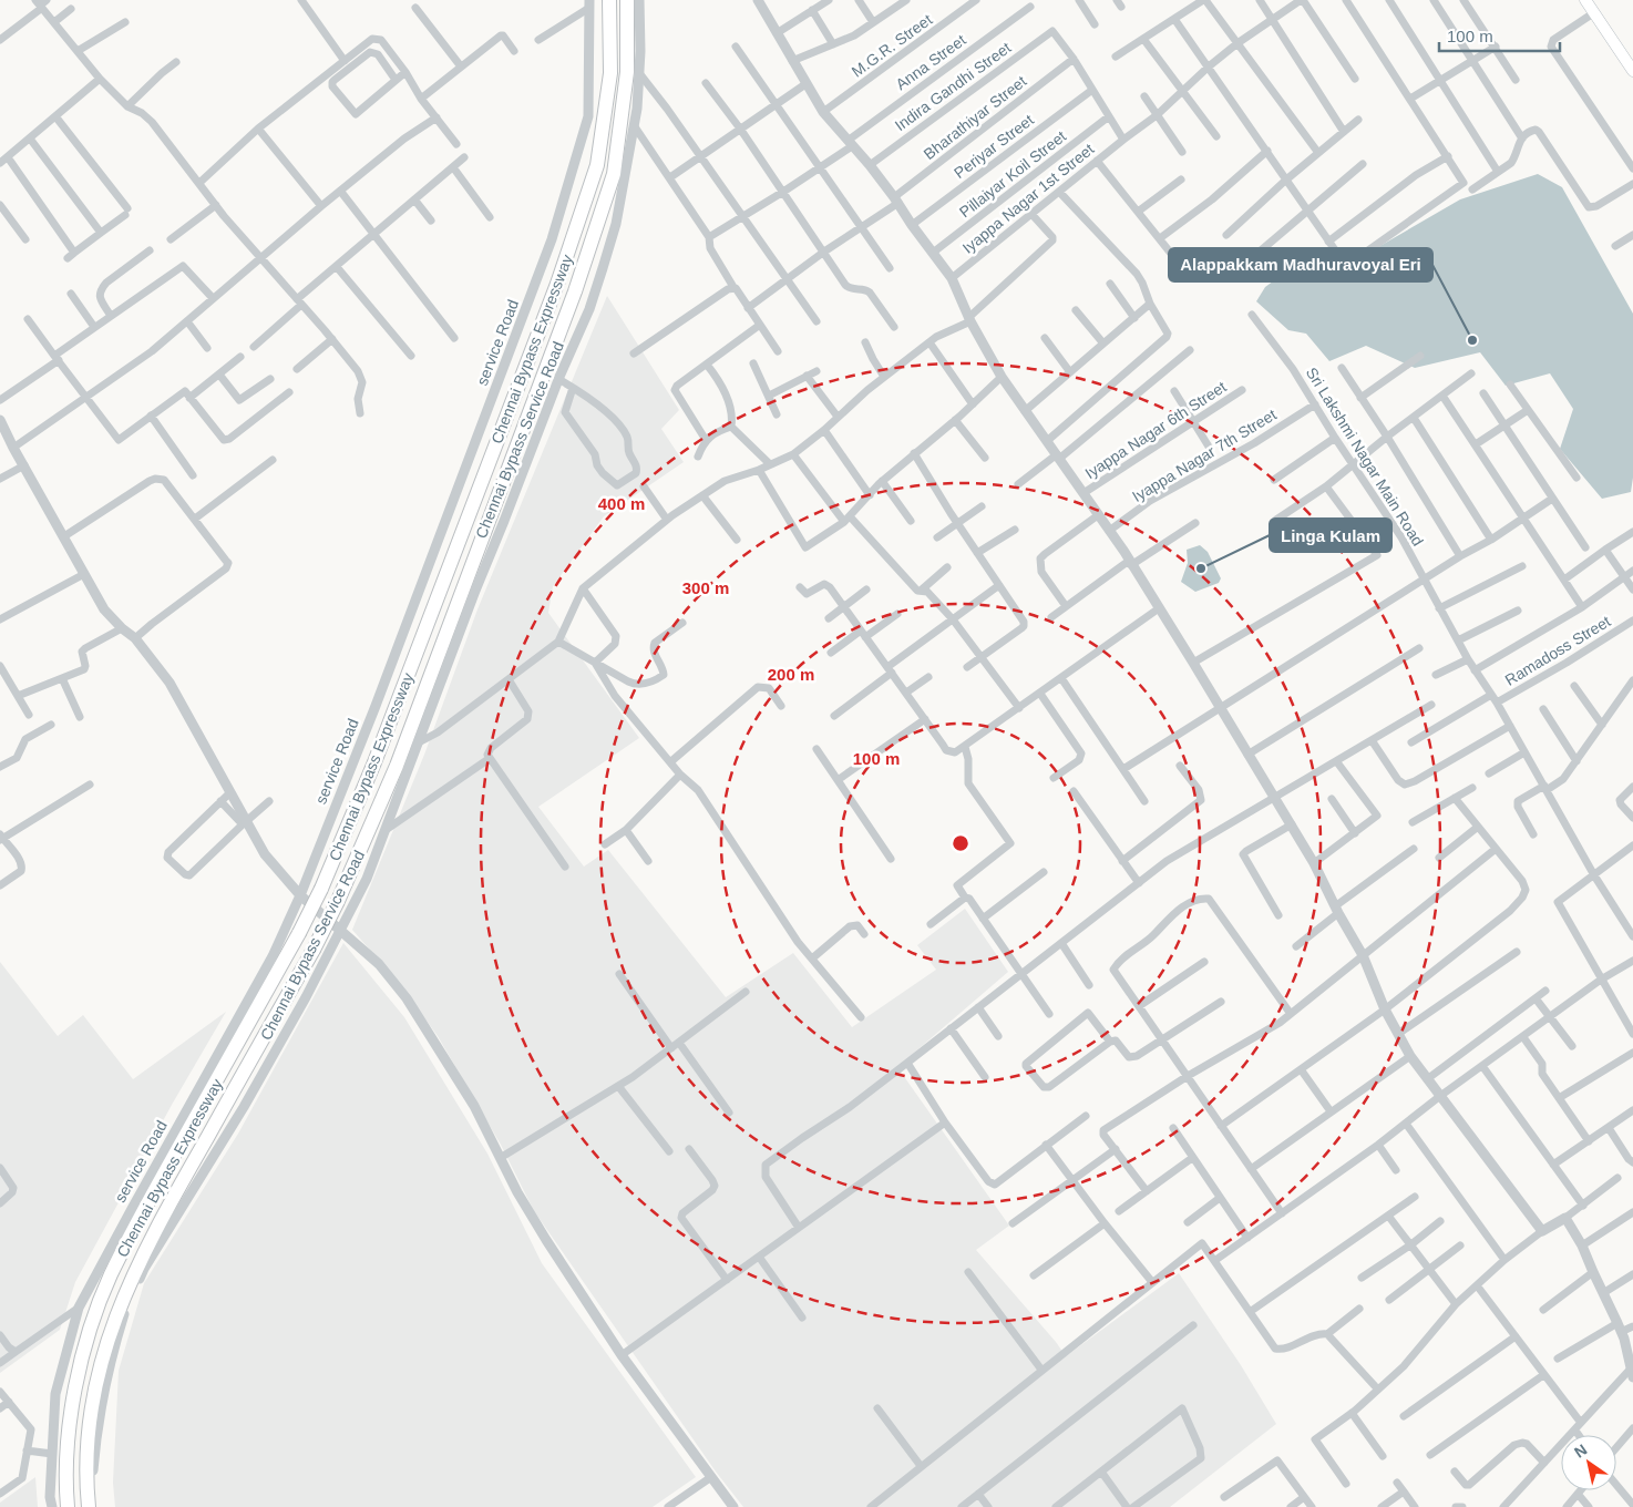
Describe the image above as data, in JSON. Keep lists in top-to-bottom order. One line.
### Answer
{"streets":{"highway":["Chennai Bypass Expressway"],"street":["M.G.R. Street","Anna Street","Indira Gandhi Street","Bharathiyar Street","Periyar Street","Pillaiyar Koil Street","Iyappa Nagar 1st Street","service Road","Iyappa Nagar 6th Street","Chennai Bypass Service Road","Iyappa Nagar 7th Street","Sri Lakshmi Nagar Main Road","Ramadoss Street"]},"crossings":[["Indira Gandhi Street","Bharathiyar Street"],["Iyappa Nagar 7th Street","Sri Lakshmi Nagar Main Road"],["Sri Lakshmi Nagar Main Road","Ramadoss Street"]],"places":["Alappakkam Madhuravoyal Eri","Linga Kulam"],"scale_bar":"100 m","north":"top left","rings":["400 m","300 m","200 m","100 m"]}
